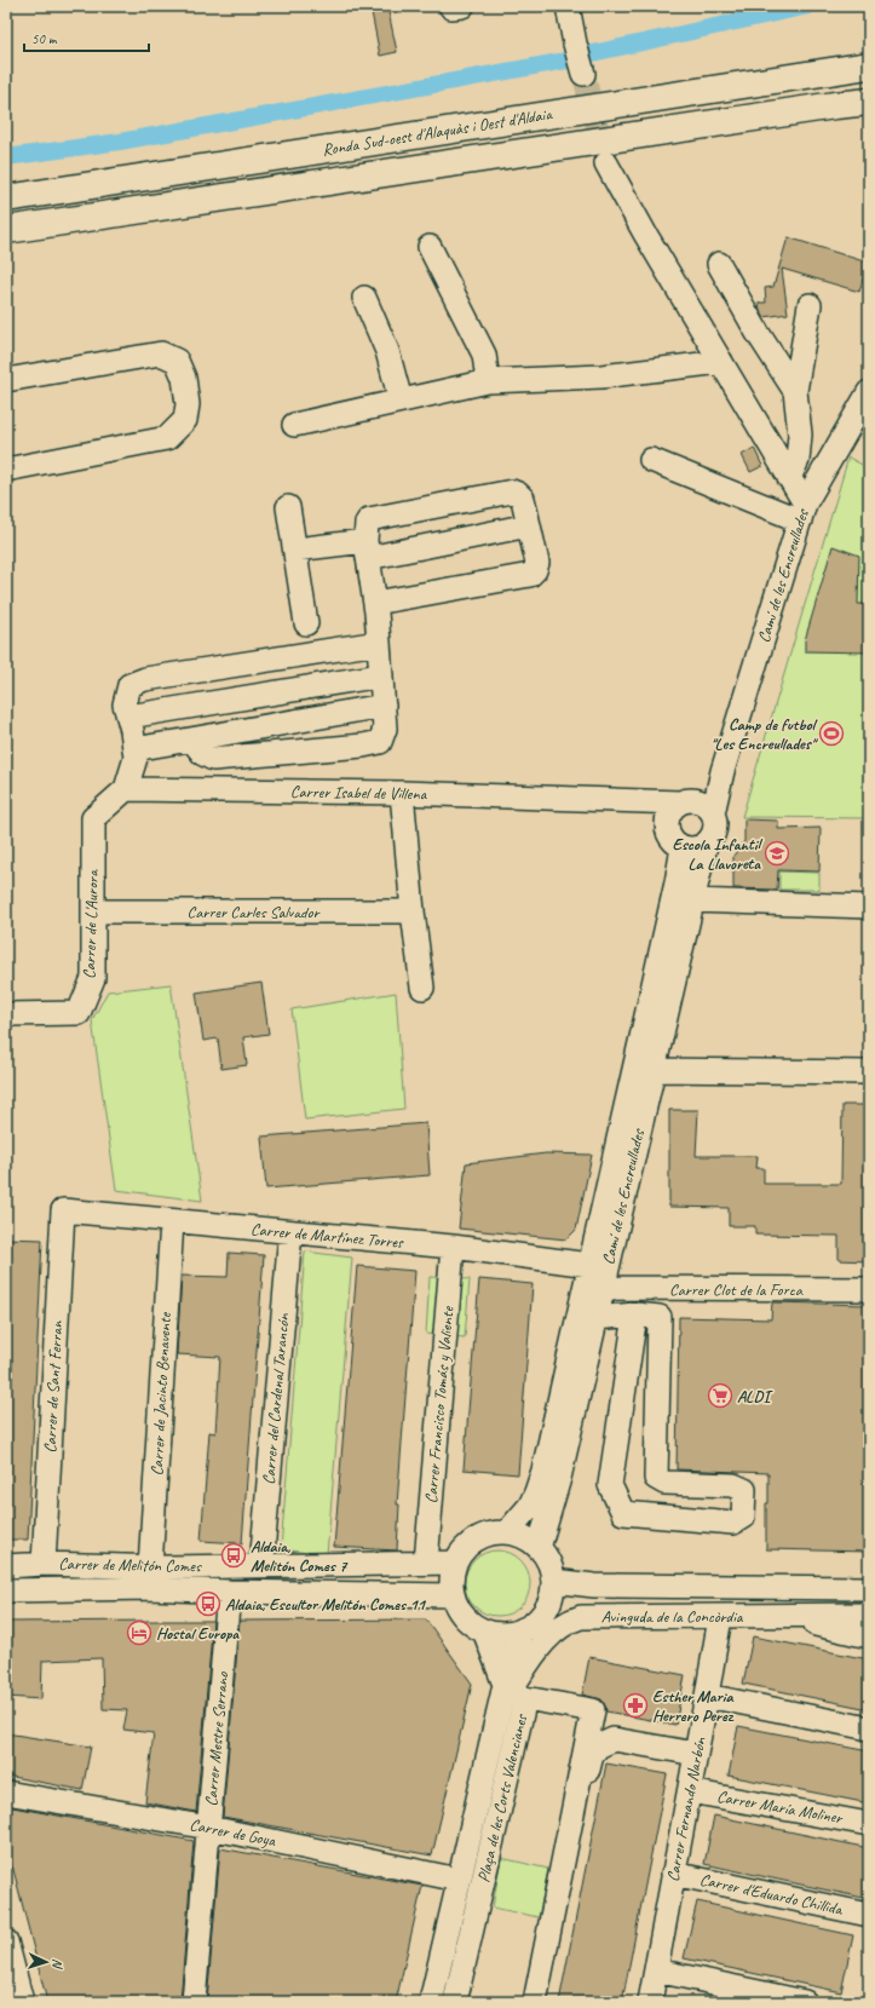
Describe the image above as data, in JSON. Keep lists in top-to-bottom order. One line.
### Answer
{"streets":{"main road":["Ronda Sud-oest d'Alaquàs i Oest d'Aldaia"],"street":["Camí de les Encreullades","Carrer Isabel de Villena","Carrer Carles Salvador","Carrer de L'Aurora","Carrer de Martínez Torres","Carrer Clot de la Forca","Carrer de Sant Ferran","Carrer de Jacinto Benavente","Carrer del Cardenal Tarancón","Carrer Francisco Tomás y Valiente","Carrer de Melitón Comes","Avinguda de la Concòrdia","Carrer Mestre Serrano","Plaça de les Corts Valencianes","Carrer María Moliner","Carrer Fernando Narbón","Carrer de Goya","Carrer d'Eduardo Chillida"]},"crossings":[["Camí de les Encreullades","Carrer Isabel de Villena"],["Camí de les Encreullades","Carrer de Martínez Torres"],["Camí de les Encreullades","Carrer Clot de la Forca"],["Camí de les Encreullades","Carrer de Melitón Comes"],["Camí de les Encreullades","Avinguda de la Concòrdia"],["Camí de les Encreullades","Plaça de les Corts Valencianes"],["Carrer Isabel de Villena","Carrer de L'Aurora"],["Carrer Carles Salvador","Carrer de L'Aurora"],["Carrer de Martínez Torres","Carrer de Sant Ferran"],["Carrer de Martínez Torres","Carrer de Jacinto Benavente"],["Carrer de Martínez Torres","Carrer del Cardenal Tarancón"],["Carrer de Martínez Torres","Carrer Francisco Tomás y Valiente"],["Carrer de Sant Ferran","Carrer de Melitón Comes"],["Carrer de Jacinto Benavente","Carrer de Melitón Comes"],["Carrer del Cardenal Tarancón","Carrer de Melitón Comes"],["Carrer Francisco Tomás y Valiente","Carrer de Melitón Comes"],["Carrer de Melitón Comes","Avinguda de la Concòrdia"],["Carrer de Melitón Comes","Carrer Mestre Serrano"],["Carrer de Melitón Comes","Plaça de les Corts Valencianes"],["Avinguda de la Concòrdia","Plaça de les Corts Valencianes"],["Avinguda de la Concòrdia","Carrer Fernando Narbón"],["Carrer Mestre Serrano","Carrer de Goya"],["Plaça de les Corts Valencianes","Carrer de Goya"],["Carrer María Moliner","Carrer Fernando Narbón"],["Carrer Fernando Narbón","Carrer d'Eduardo Chillida"]],"places":{"sports":["Camp de futbol \"Les Encreullades\""],"school or university":["Escola Infantil La Llavoreta"],"supermarket":["ALDI"],"bus stop":["Aldaia, Melitón Comes 7","Aldaia, Escultor Melitón Comes 11"],"hotel":["Hostal Europa"],"pharmacy":["Esther Maria Herrero Perez"]},"scale_bar":"50 m","north":"right"}
